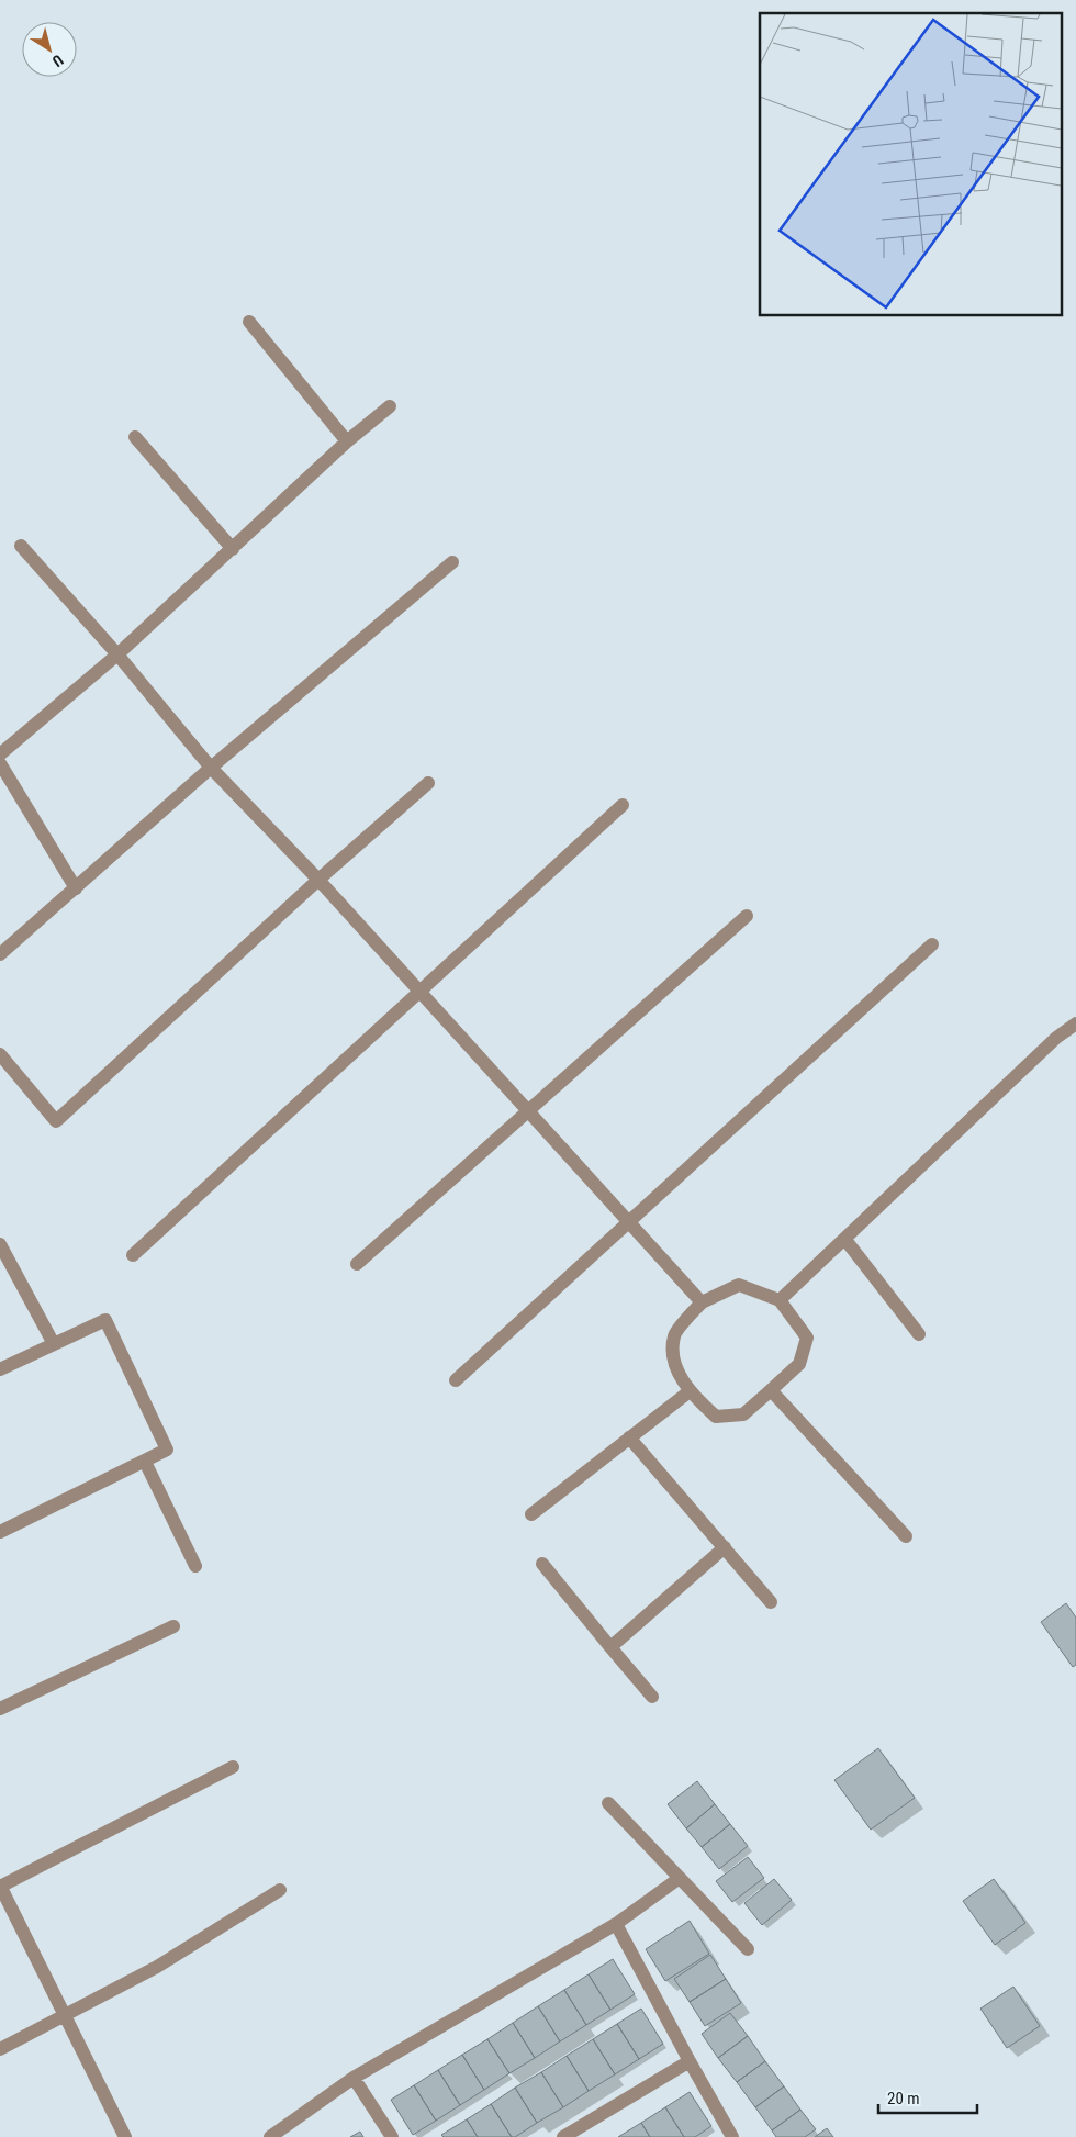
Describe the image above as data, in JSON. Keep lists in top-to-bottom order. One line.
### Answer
{"scale_bar":"20 m","north":"bottom right"}
